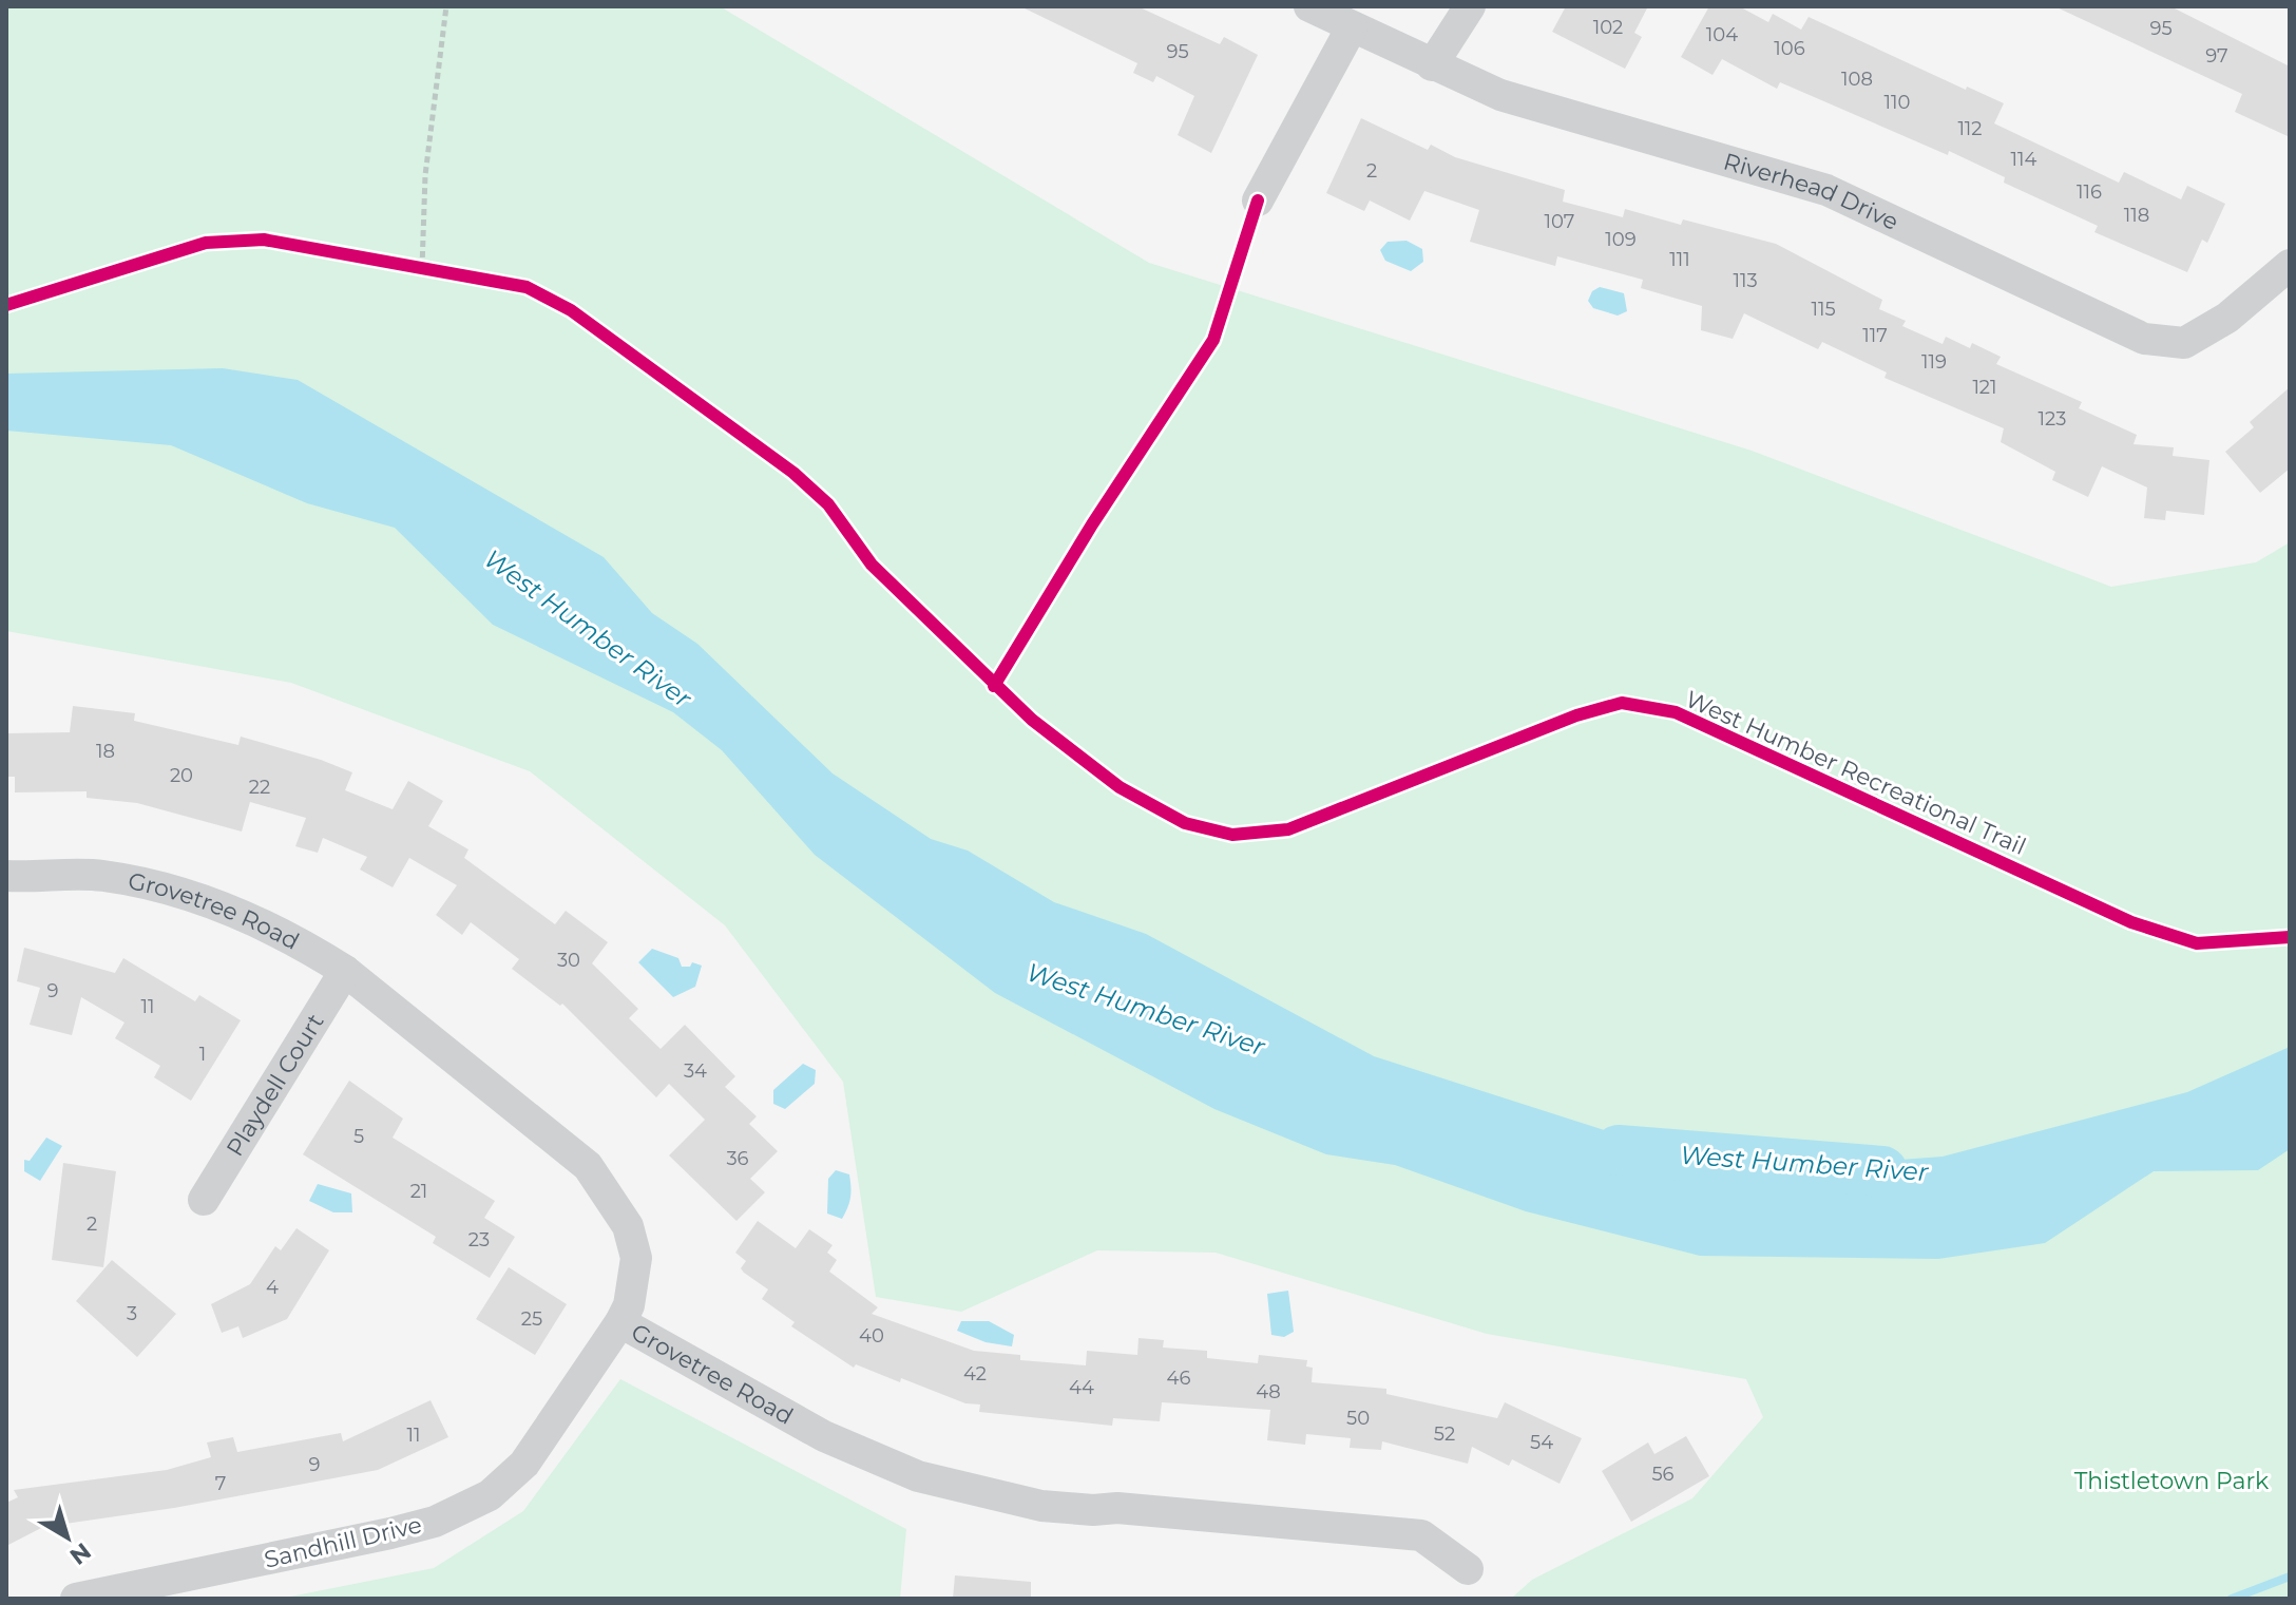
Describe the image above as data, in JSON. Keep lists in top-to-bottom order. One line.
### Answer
{"streets":{"street":["Riverhead Drive","Grovetree Road","Playdell Court","Sandhill Drive"],"cycle path":["West Humber Recreational Trail"]},"crossings":[["Grovetree Road","Playdell Court"],["Grovetree Road","Sandhill Drive"]],"water":["West Humber River"],"parks":["Thistletown Park"],"house_numbers":["102","95","104","106","95","97","108","110","112","114","2","116","118","107","109","111","113","115","117","119","121","123","18","20","22","30","9","11","1","34","5","36","21","2","23","4","3","25","40","42","46","44","48","50","52","11","54","9","56","7"],"north":"bottom right"}
